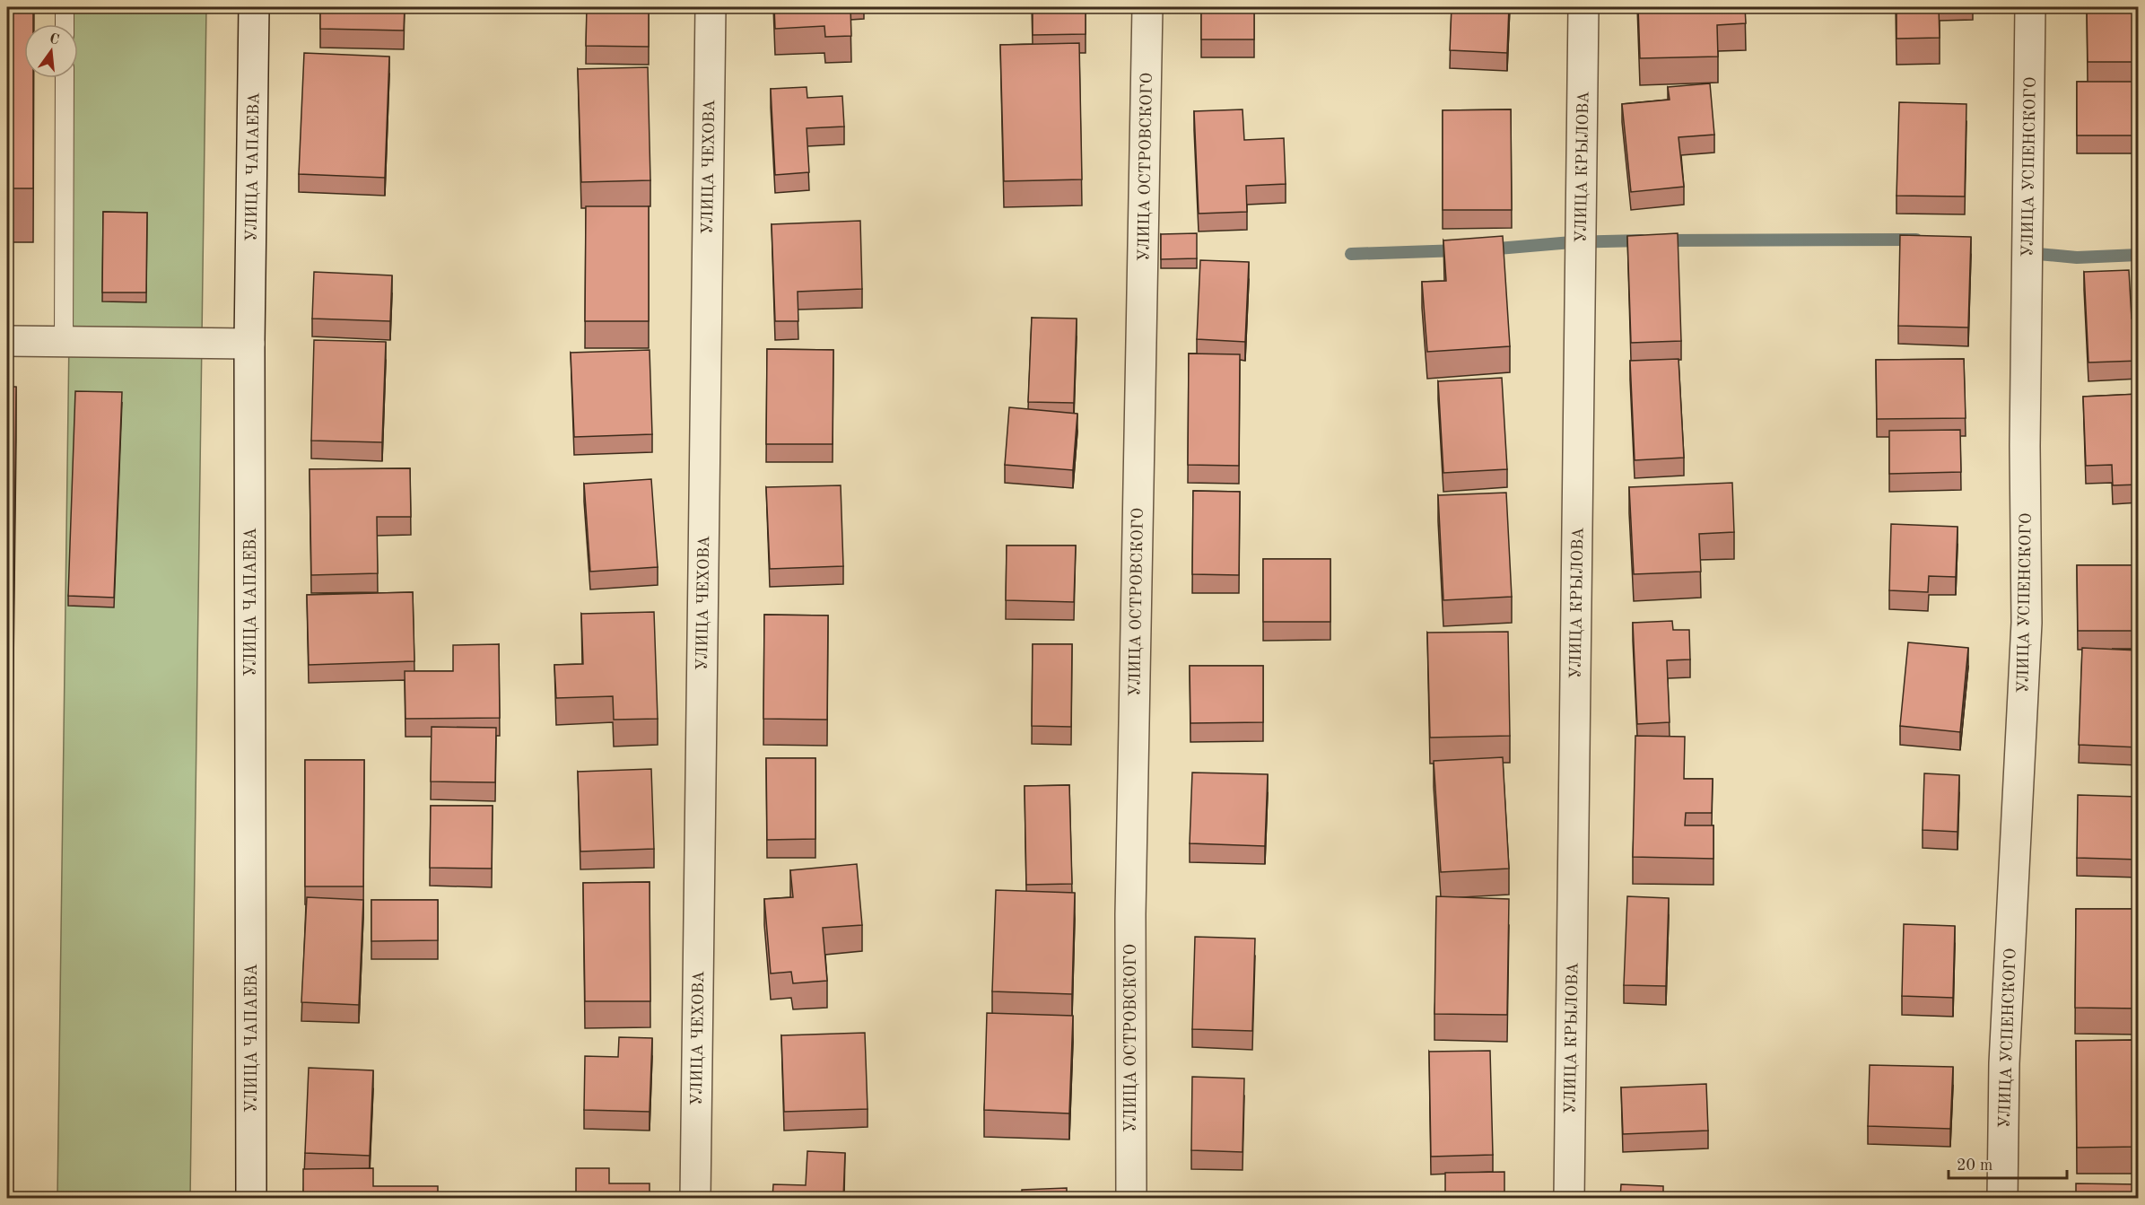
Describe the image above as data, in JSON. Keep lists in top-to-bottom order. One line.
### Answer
{"streets":{"street":["УЛИЦА ЧАПАЕВА","УЛИЦА ЧЕХОВА","УЛИЦА ОСТРОВСКОГО","УЛИЦА КРЫЛОВА","УЛИЦА УСПЕНСКОГО"]},"scale_bar":"20 m","north":"top"}
